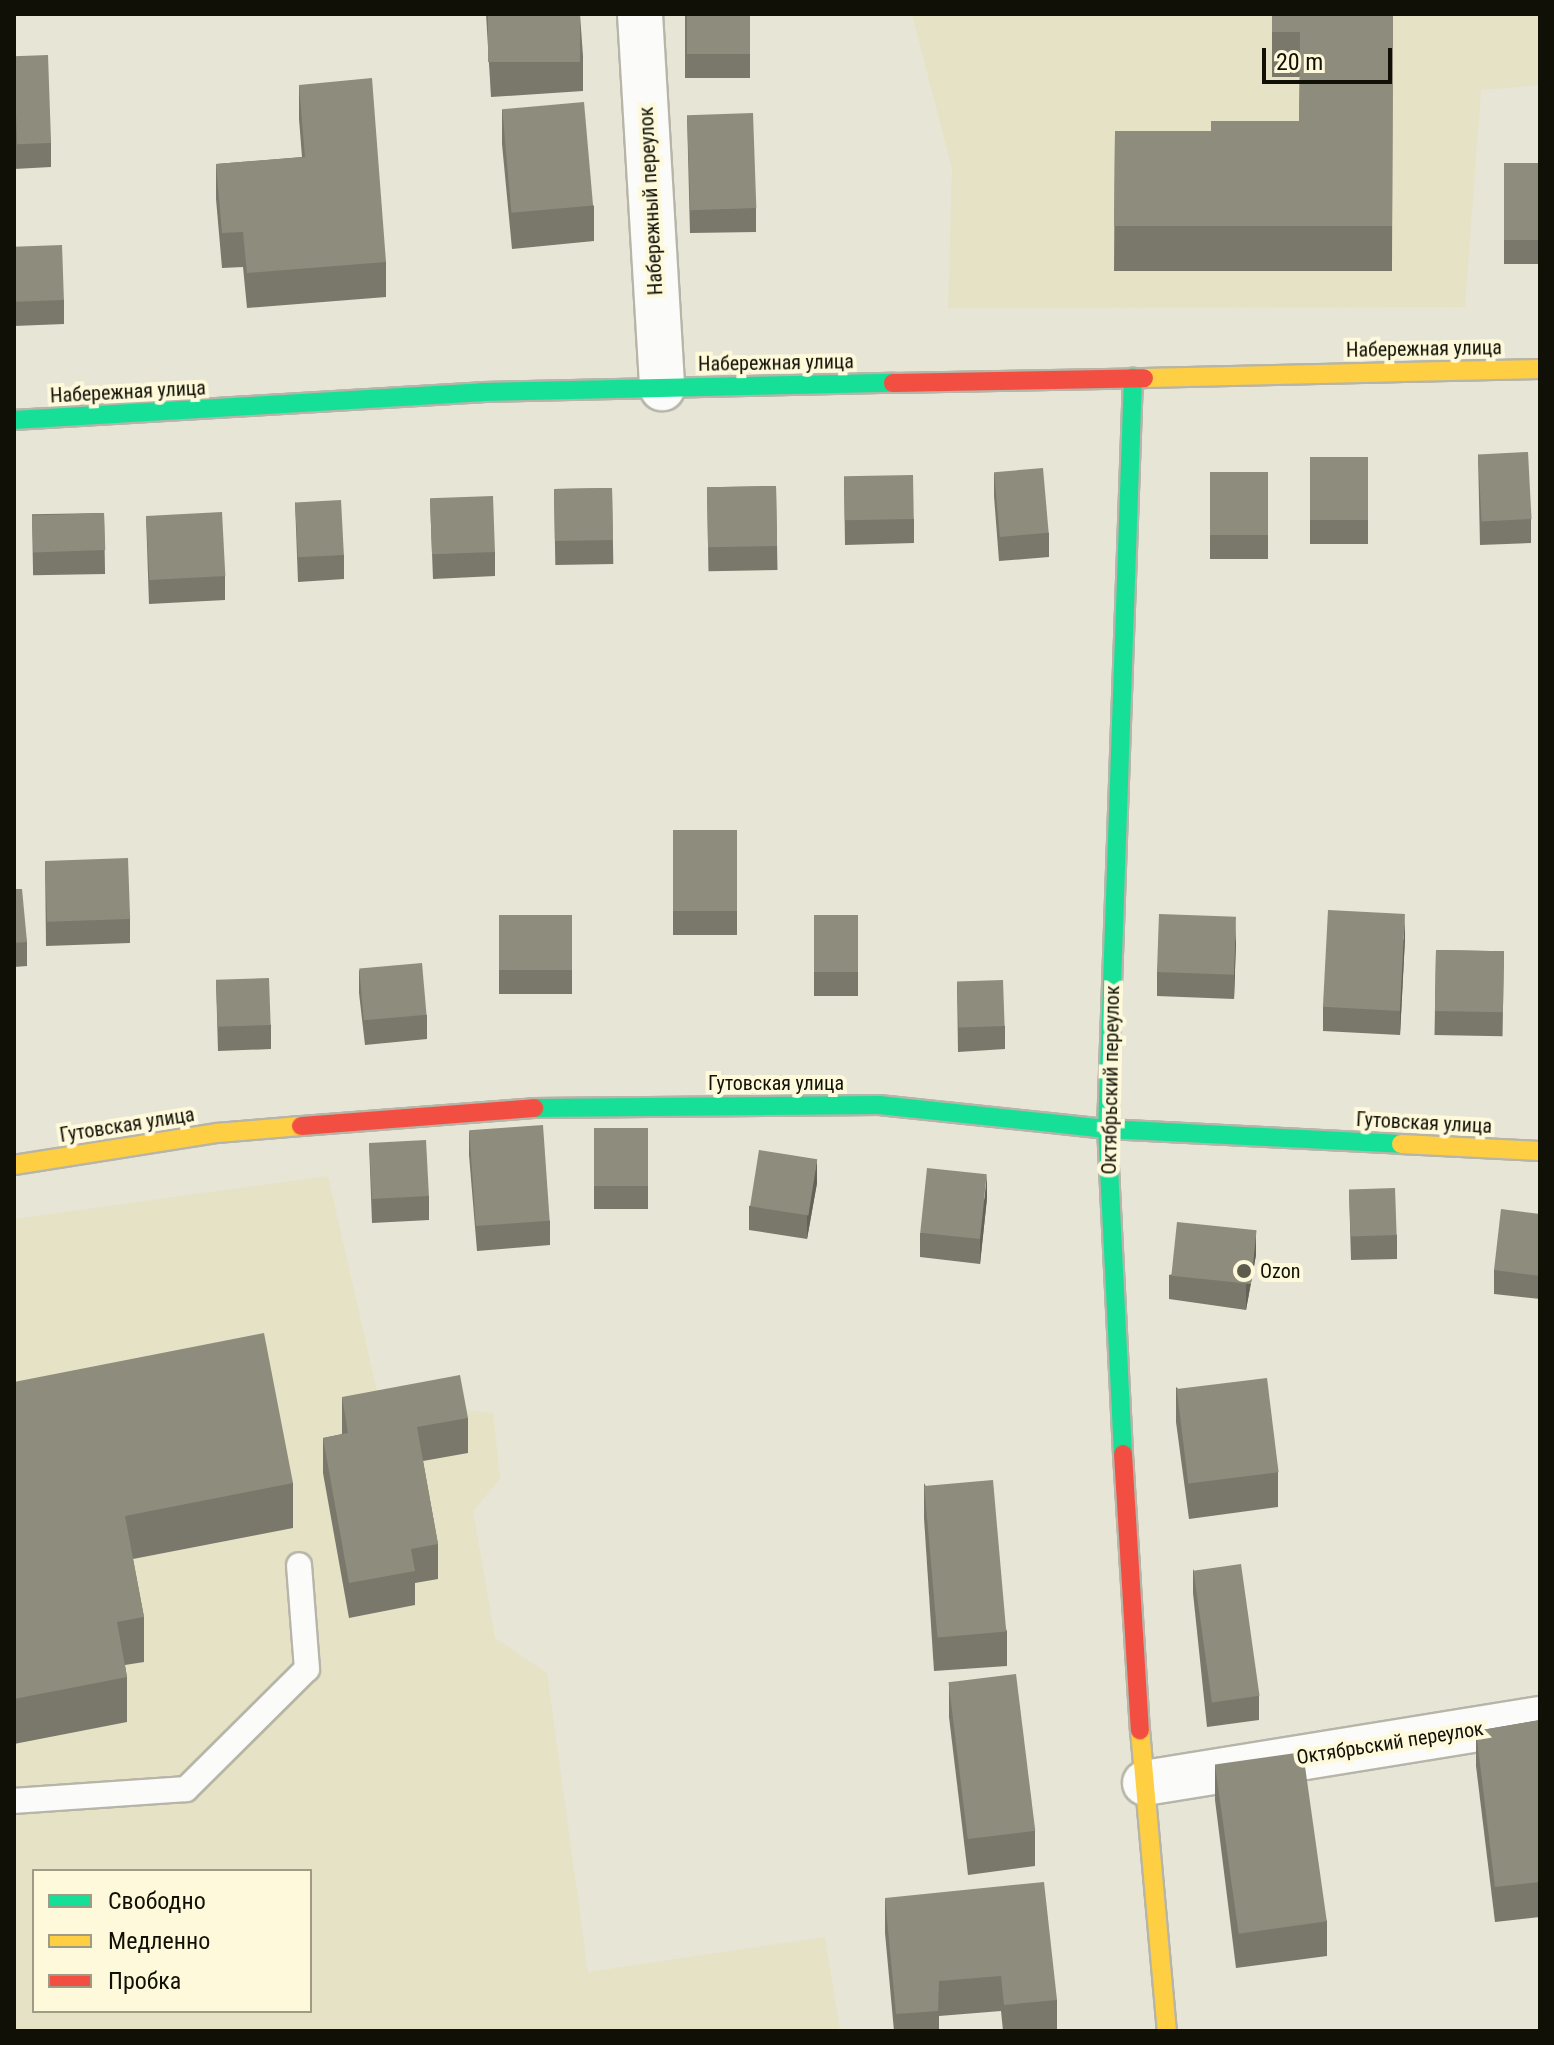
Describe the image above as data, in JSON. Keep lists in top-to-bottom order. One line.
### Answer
{"streets":{"street":["Набережный переулок","Набережная улица","Октябрьский переулок","Гутовская улица"]},"crossings":[["Набережный переулок","Набережная улица"],["Набережная улица","Октябрьский переулок"],["Октябрьский переулок","Гутовская улица"]],"places":["Ozon"],"legend":["Свободно","Медленно","Пробка"],"scale_bar":"20 m"}
